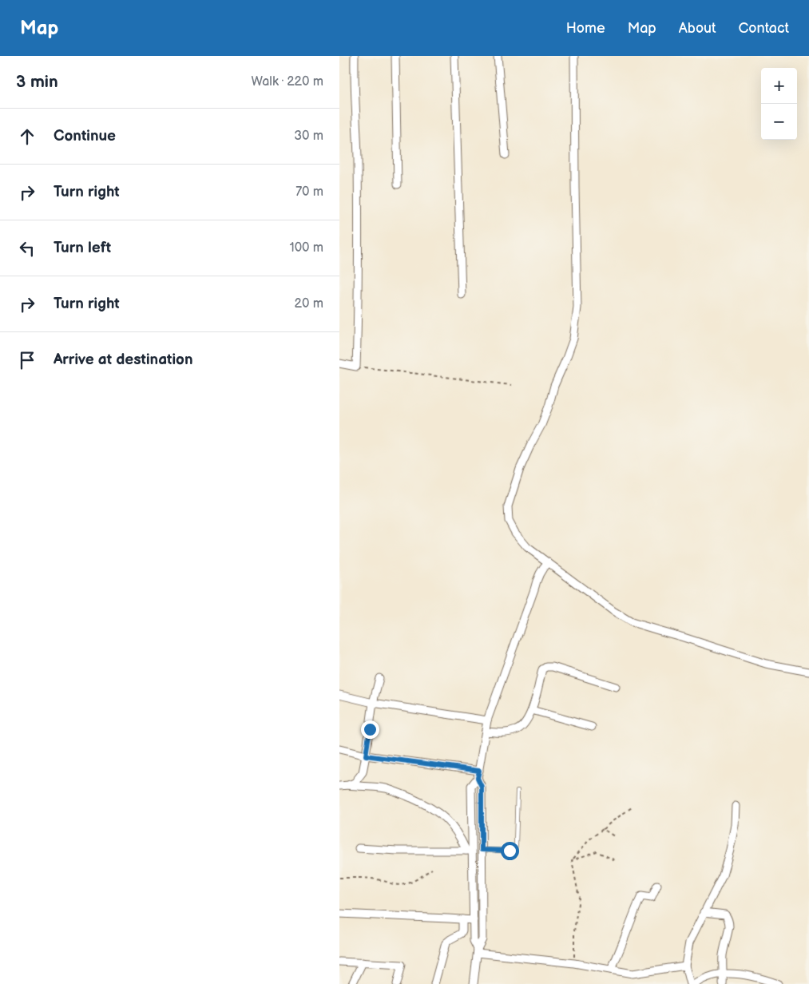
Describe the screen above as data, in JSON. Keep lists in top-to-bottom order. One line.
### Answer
{"page":{"header":"Map","nav":["Home","Map","About","Contact"],"heading":["3 min","Walk · 220 m"],"map_buttons":["+","−"],"list":[["Continue","30 m"],["Turn right","70 m"],["Turn left","100 m"],["Turn right","20 m"],"Arrive at destination"]}}
